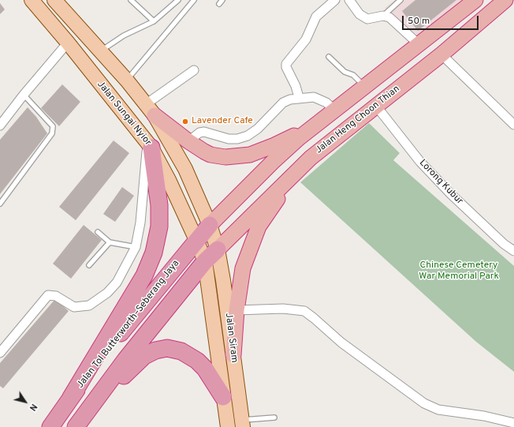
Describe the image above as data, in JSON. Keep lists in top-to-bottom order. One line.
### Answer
{"streets":{"highway":["Jalan Heng Choon Thian","Jalan Tol Butterworth–Seberang Jaya"],"main road":["Jalan Sungai Nyior","Jalan Siram"],"street":["Lorong Kubur"]},"crossings":[["Jalan Sungai Nyior","Jalan Heng Choon Thian"],["Jalan Sungai Nyior","Jalan Tol Butterworth–Seberang Jaya"],["Jalan Sungai Nyior","Jalan Siram"],["Jalan Heng Choon Thian","Lorong Kubur"],["Jalan Heng Choon Thian","Jalan Tol Butterworth–Seberang Jaya"],["Jalan Heng Choon Thian","Jalan Siram"],["Jalan Tol Butterworth–Seberang Jaya","Jalan Siram"]],"parks":["Chinese Cemetery War Memorial Park"],"places":["Lavender Cafe"],"scale_bar":"50 m","north":"bottom right"}
